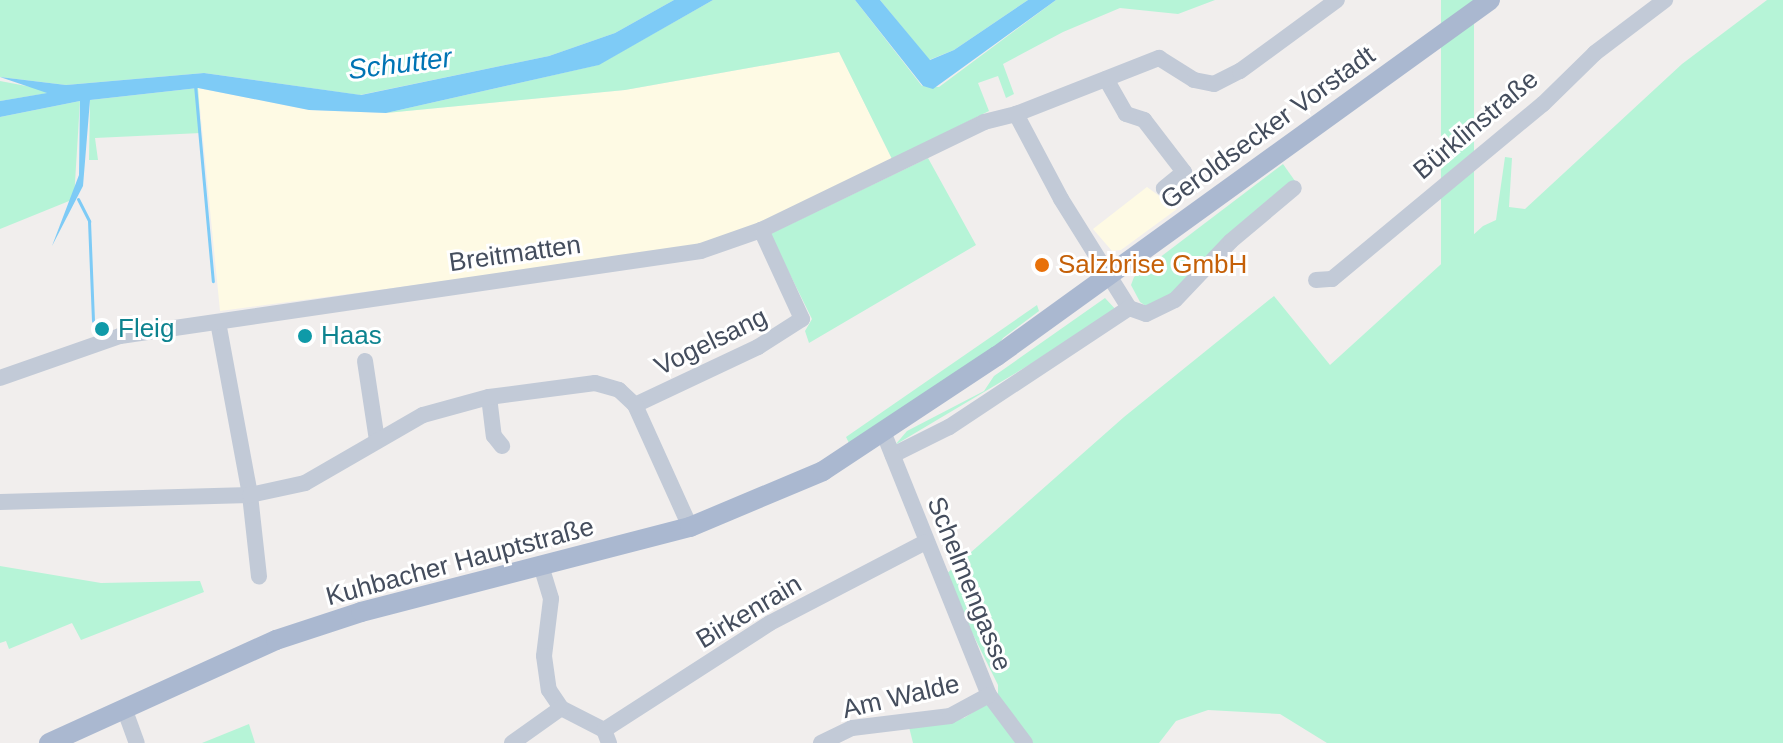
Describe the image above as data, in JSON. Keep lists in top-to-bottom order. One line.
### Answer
{"streets":{"main road":["Geroldsecker Vorstadt","Kuhbacher Hauptstraße"],"street":["Bürklinstraße","Breitmatten","Vogelsang","Schelmengasse","Birkenrain","Am Walde"]},"crossings":[["Geroldsecker Vorstadt","Kuhbacher Hauptstraße"],["Geroldsecker Vorstadt","Schelmengasse"],["Breitmatten","Vogelsang"],["Kuhbacher Hauptstraße","Schelmengasse"],["Schelmengasse","Birkenrain"],["Schelmengasse","Am Walde"]],"water":["Schutter"],"places":["Salzbrise GmbH","Fleig","Haas"]}
